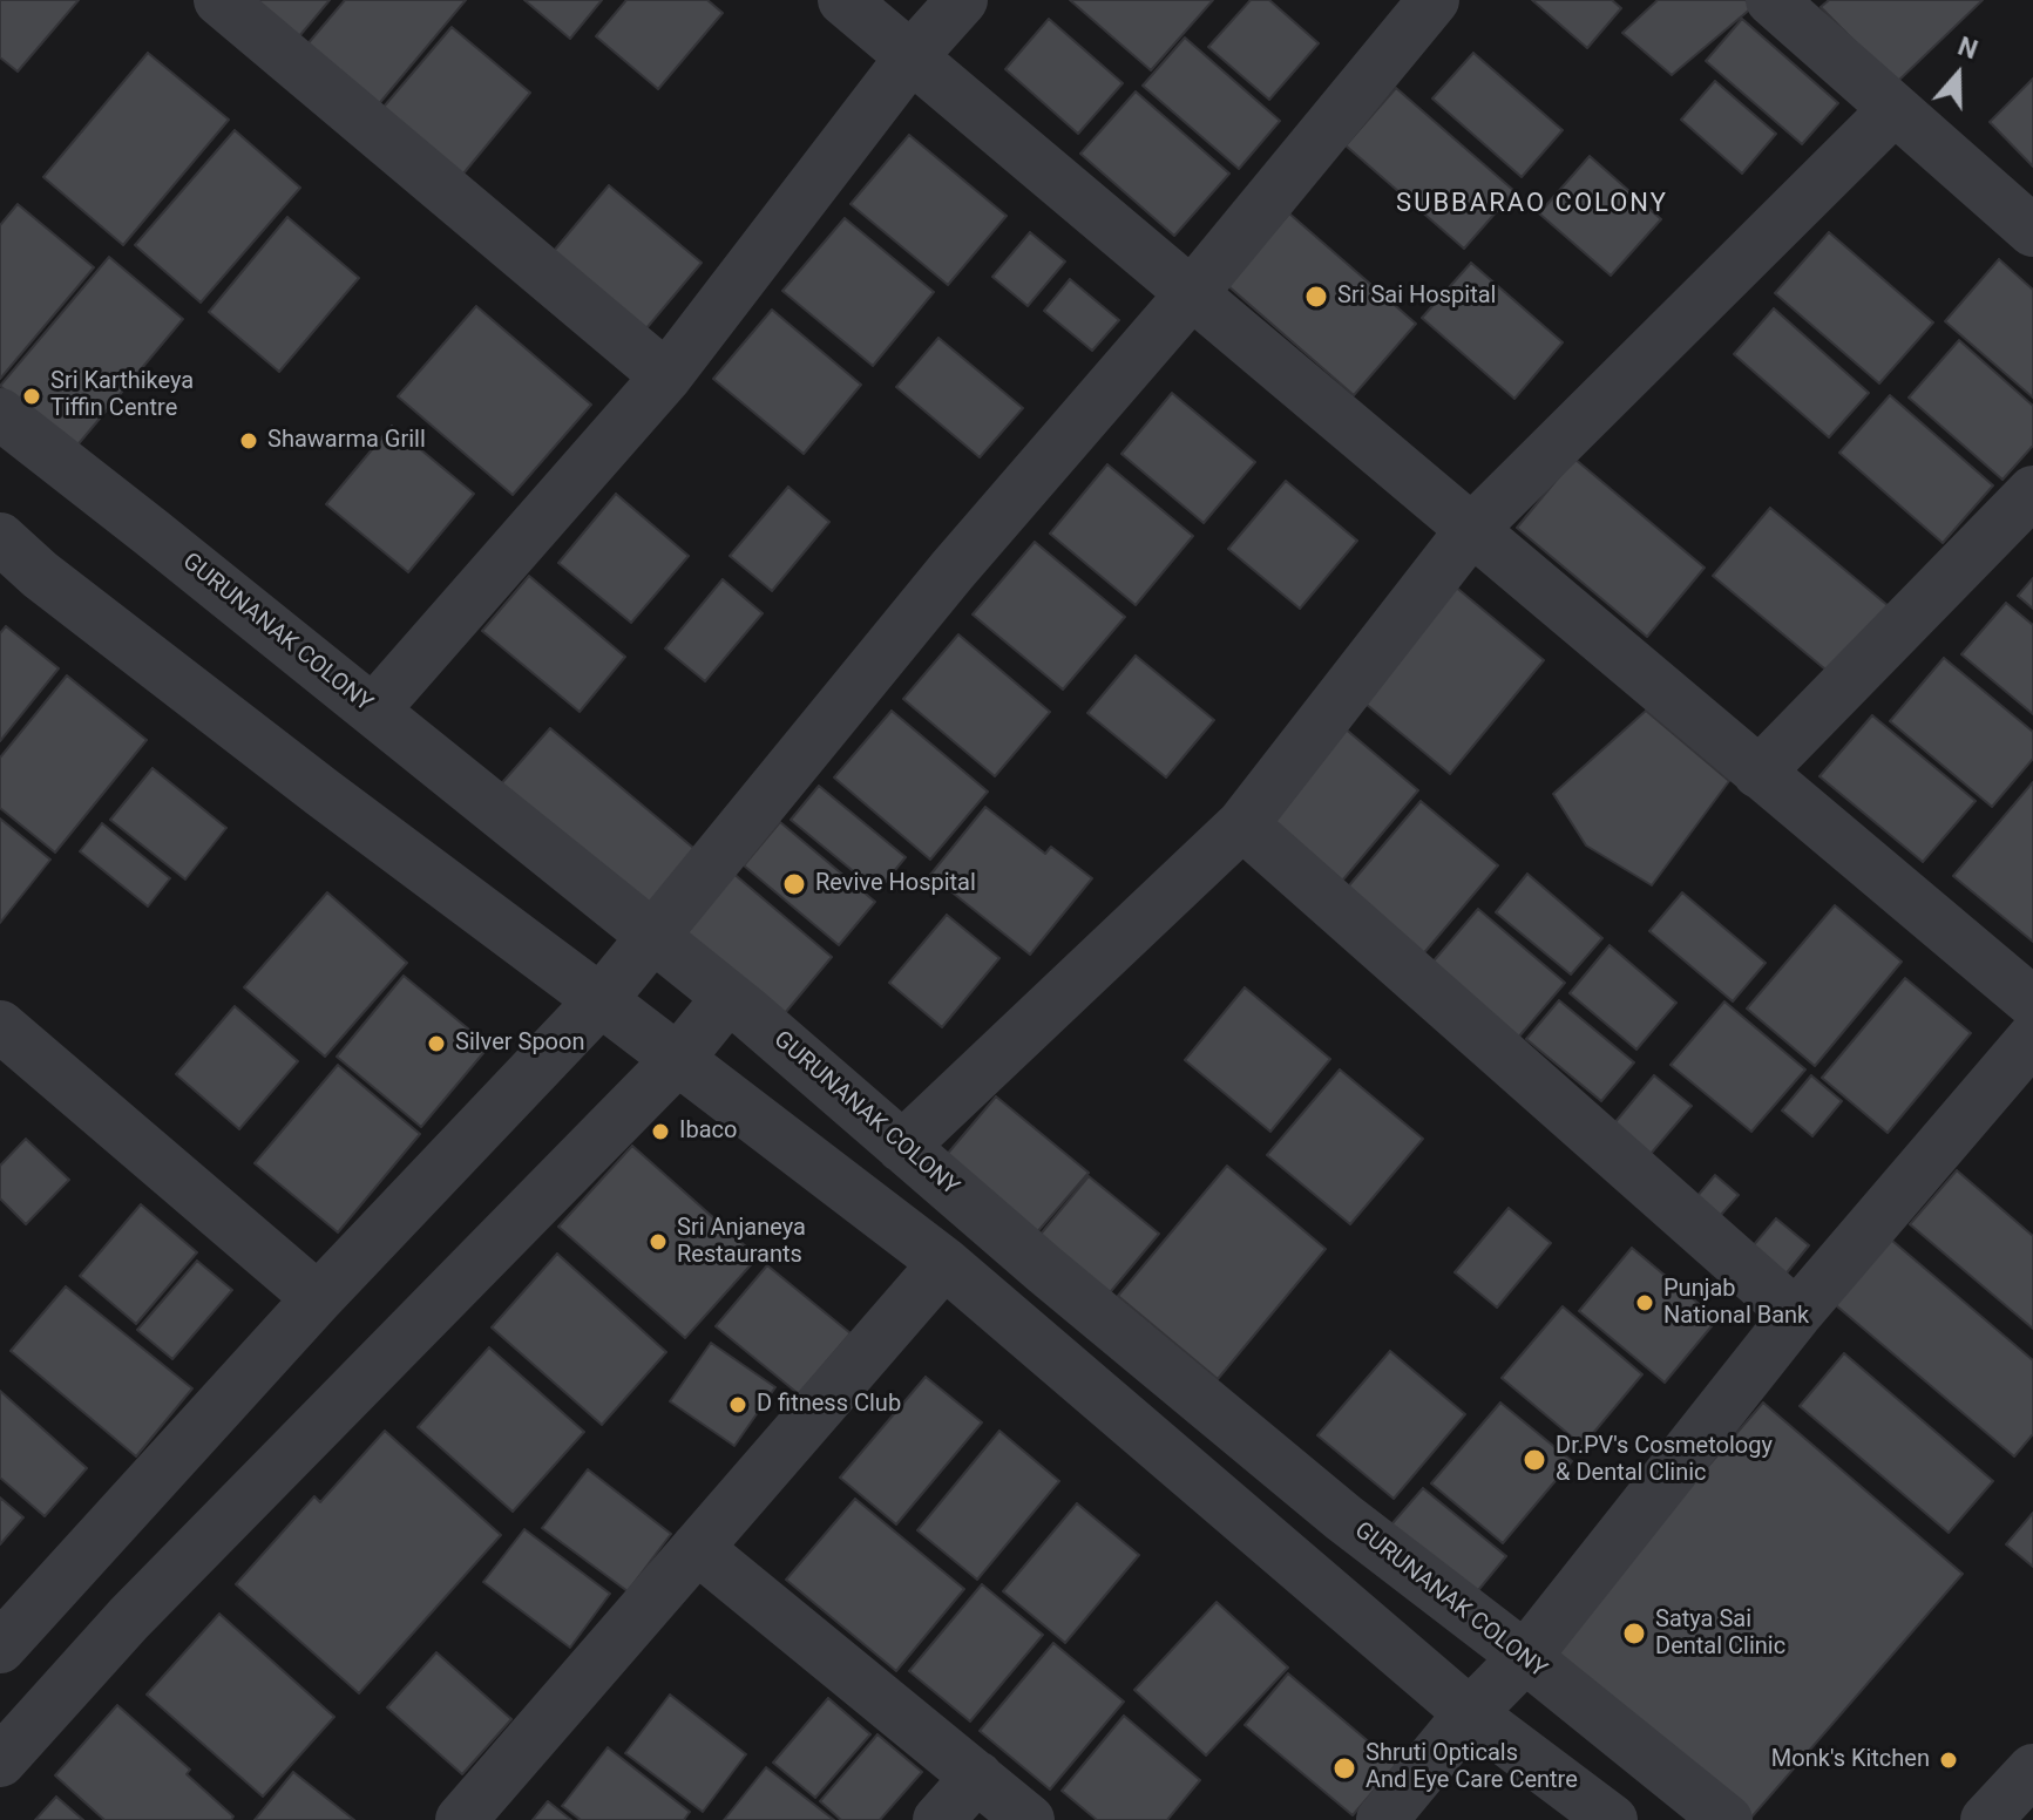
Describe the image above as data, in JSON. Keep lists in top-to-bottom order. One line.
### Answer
{"streets":{"street":["GURUNANAK COLONY"]},"districts":["SUBBARAO COLONY"],"places":["Sri Sai Hospital","Sri Karthikeya Tiffin Centre","Shawarma Grill","Revive Hospital","Silver Spoon","Ibaco","Sri Anjaneya Restaurants","Punjab National Bank","D fitness Club","Dr.PV's Cosmetology & Dental Clinic","Satya Sai Dental Clinic","Monk's Kitchen","Shruti Opticals And Eye Care Centre"],"north":"top"}
